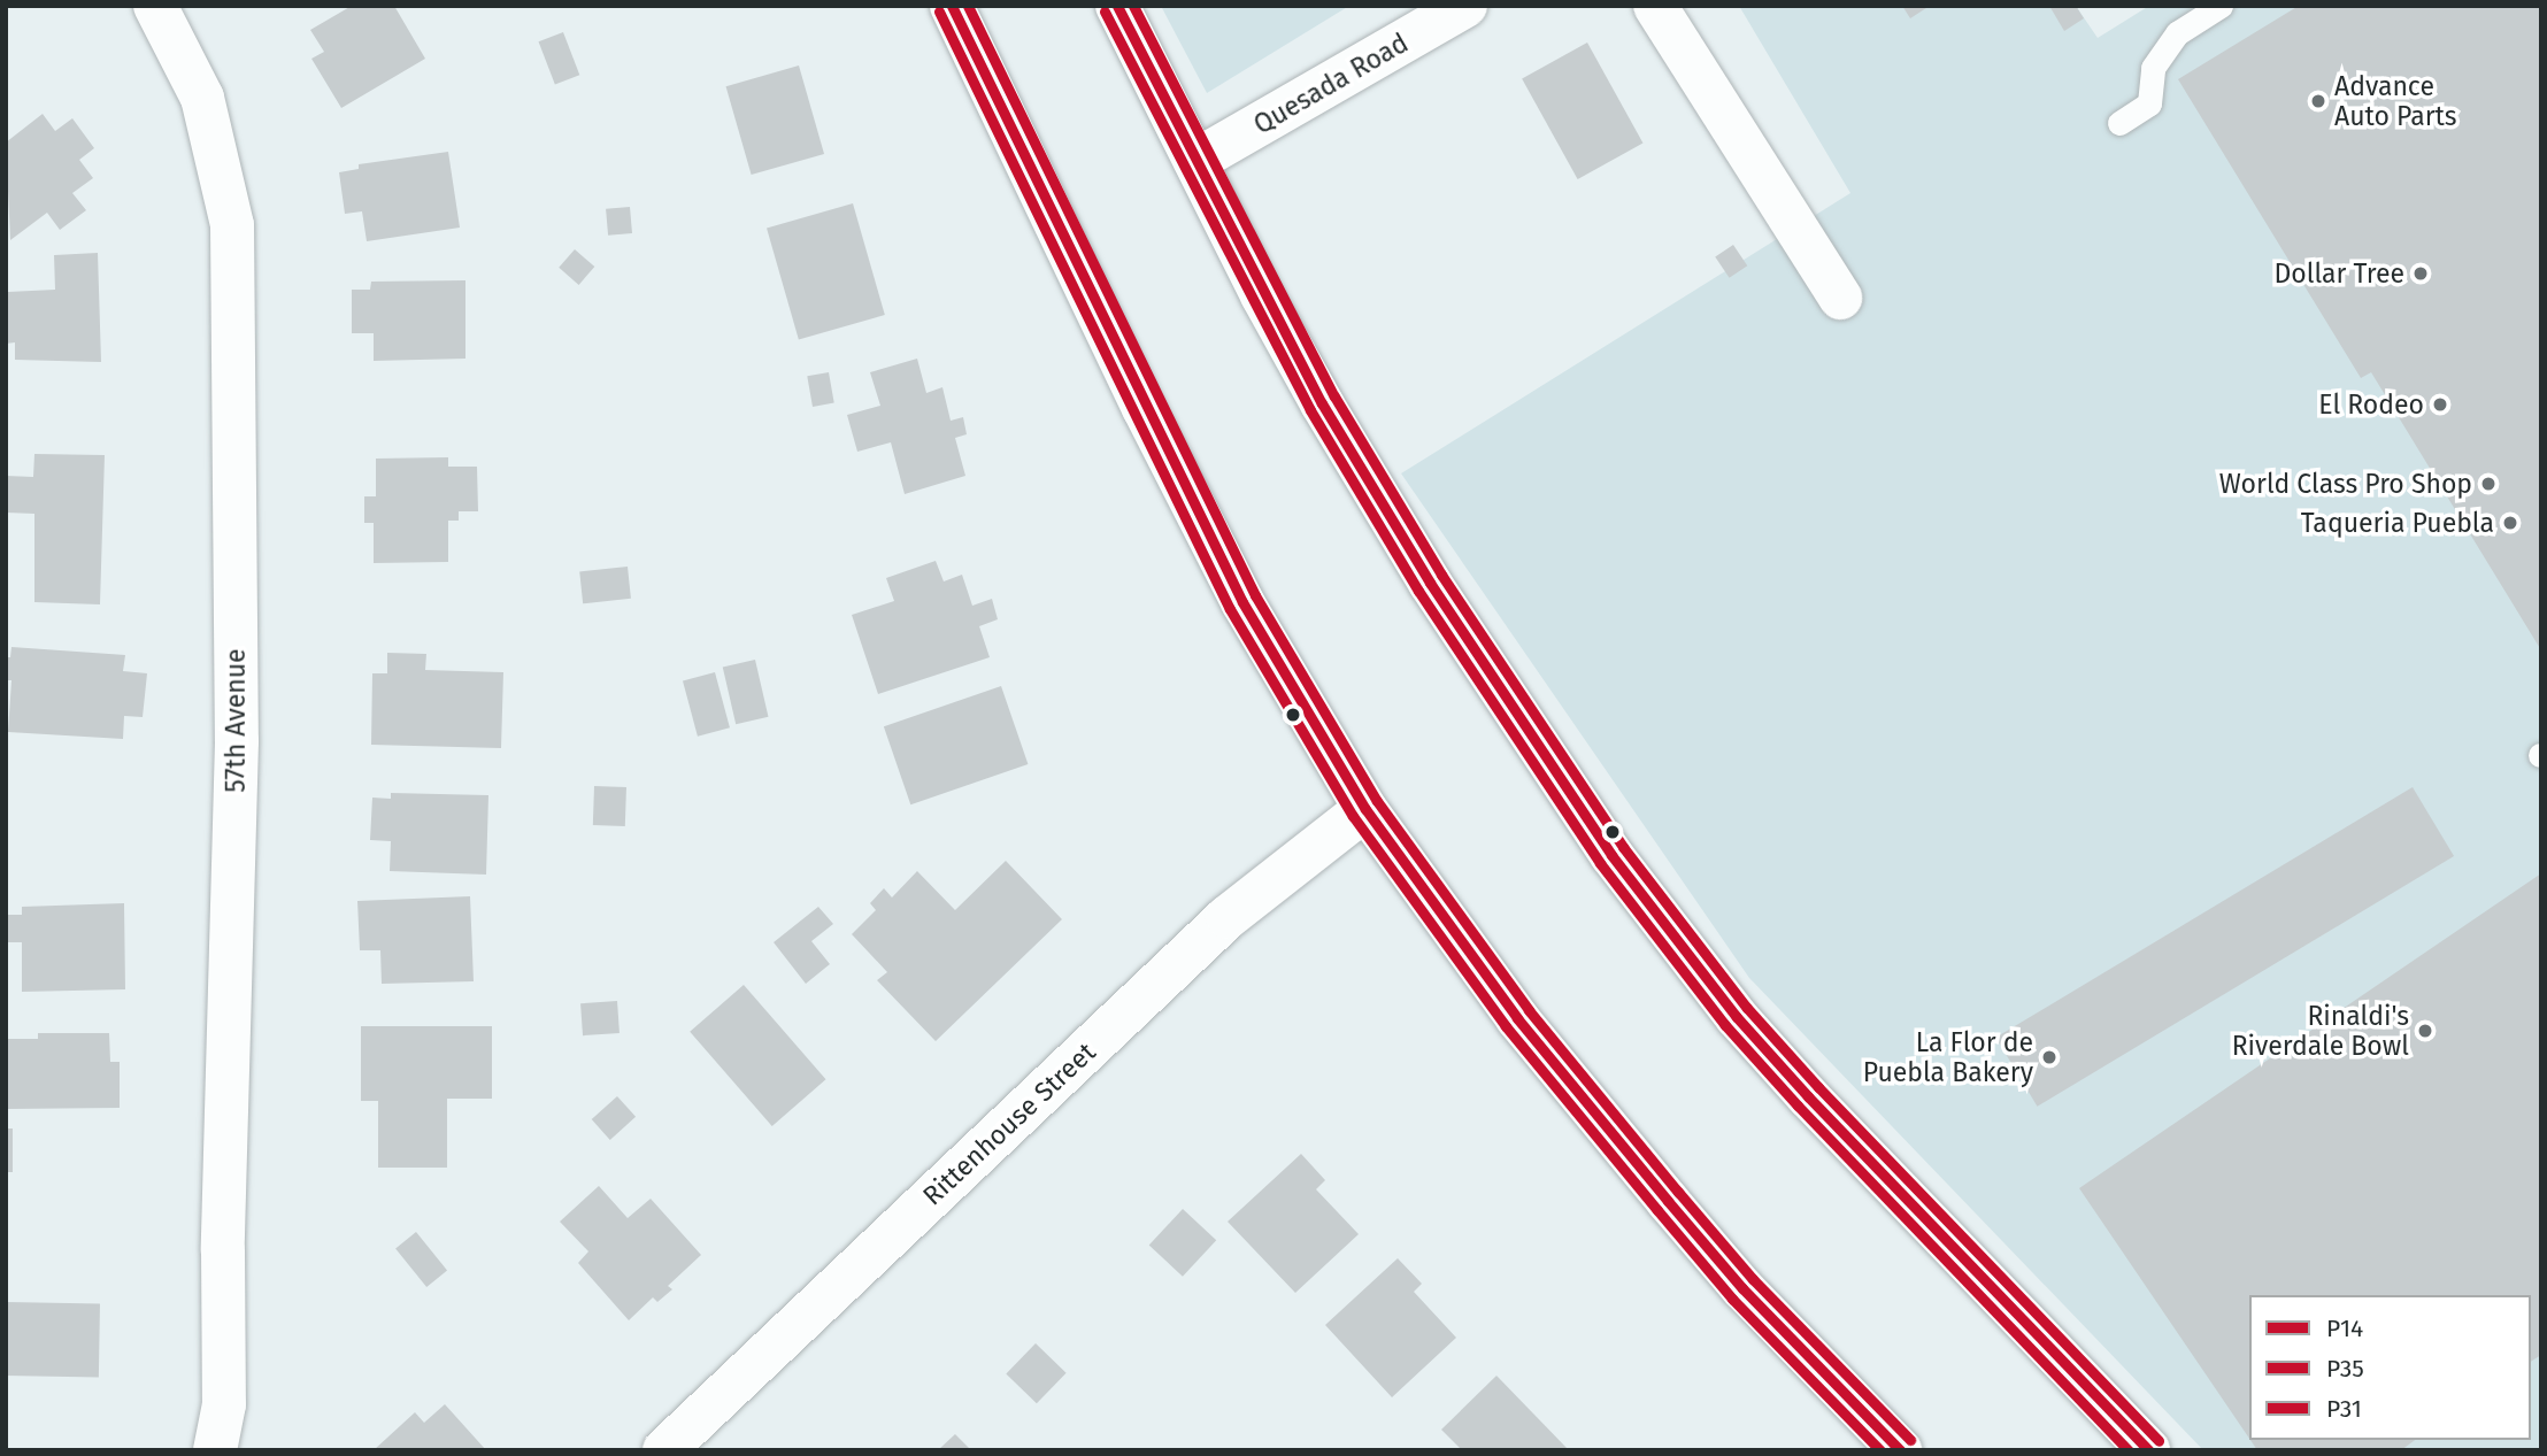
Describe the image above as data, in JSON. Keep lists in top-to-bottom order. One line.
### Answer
{"streets":{"main road":["Quesada Road","57th Avenue","Rittenhouse Street"]},"places":["Advance Auto Parts","Dollar Tree","El Rodeo","World Class Pro Shop","Taqueria Puebla","Rinaldi's Riverdale Bowl","La Flor de Puebla Bakery"],"lines":["transit line P14","transit line P31","transit line P35"],"legend":["P14","P35","P31"]}
